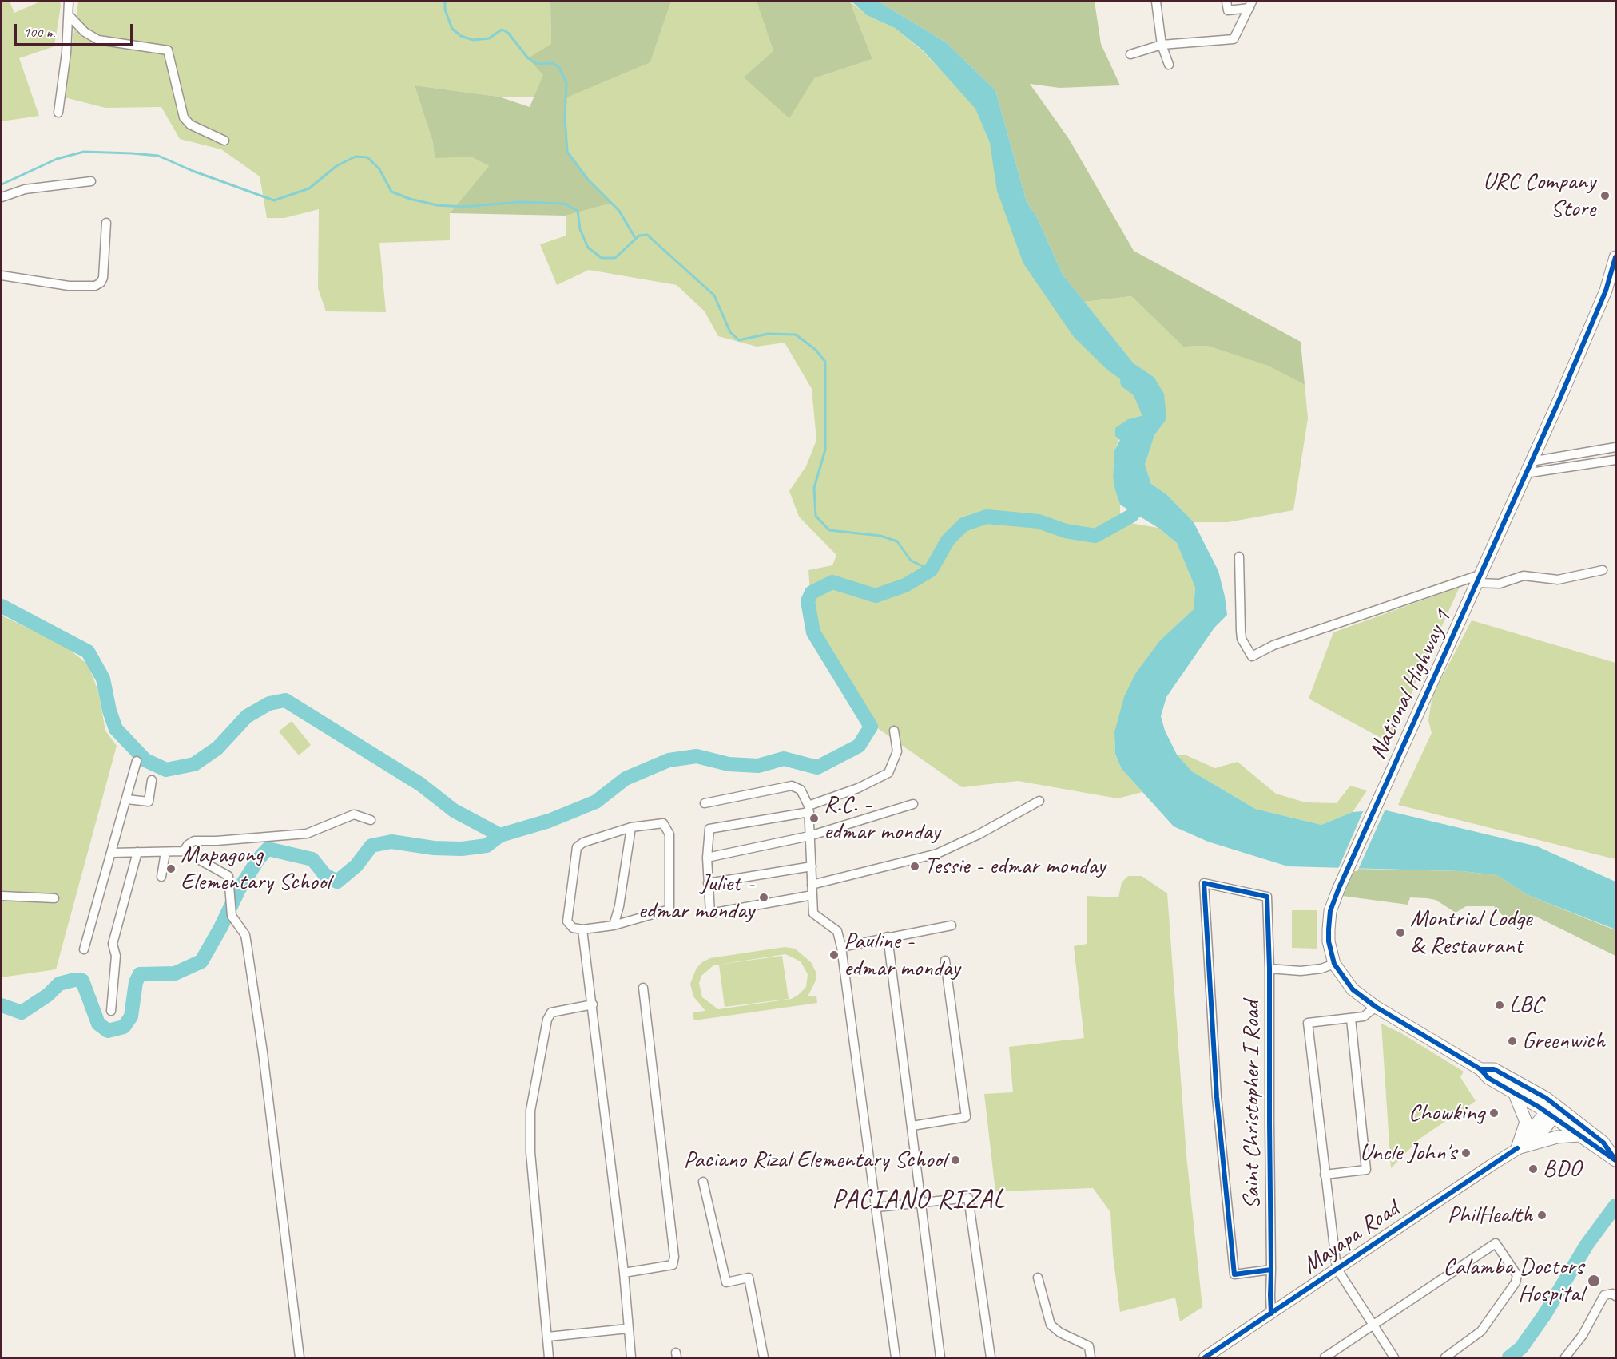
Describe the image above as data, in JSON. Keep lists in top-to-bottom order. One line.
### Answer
{"streets":{"highway":["National Highway 1"],"main road":["Mayapa Road"],"street":["Saint Christopher I Road"]},"crossings":[["National Highway 1","Mayapa Road"],["Saint Christopher I Road","Mayapa Road"]],"districts":["PACIANO RIZAL"],"places":["URC Company Store","R.C. - edmar monday","Tessie - edmar monday","Mapagong Elementary School","Juliet - edmar monday","Montrial Lodge & Restaurant","Pauline - edmar monday","LBC","Greenwich","Chowking","Uncle John's","Paciano Rizal Elementary School","BDO","PhilHealth","Calamba Doctors Hospital"],"scale_bar":"100 m"}
